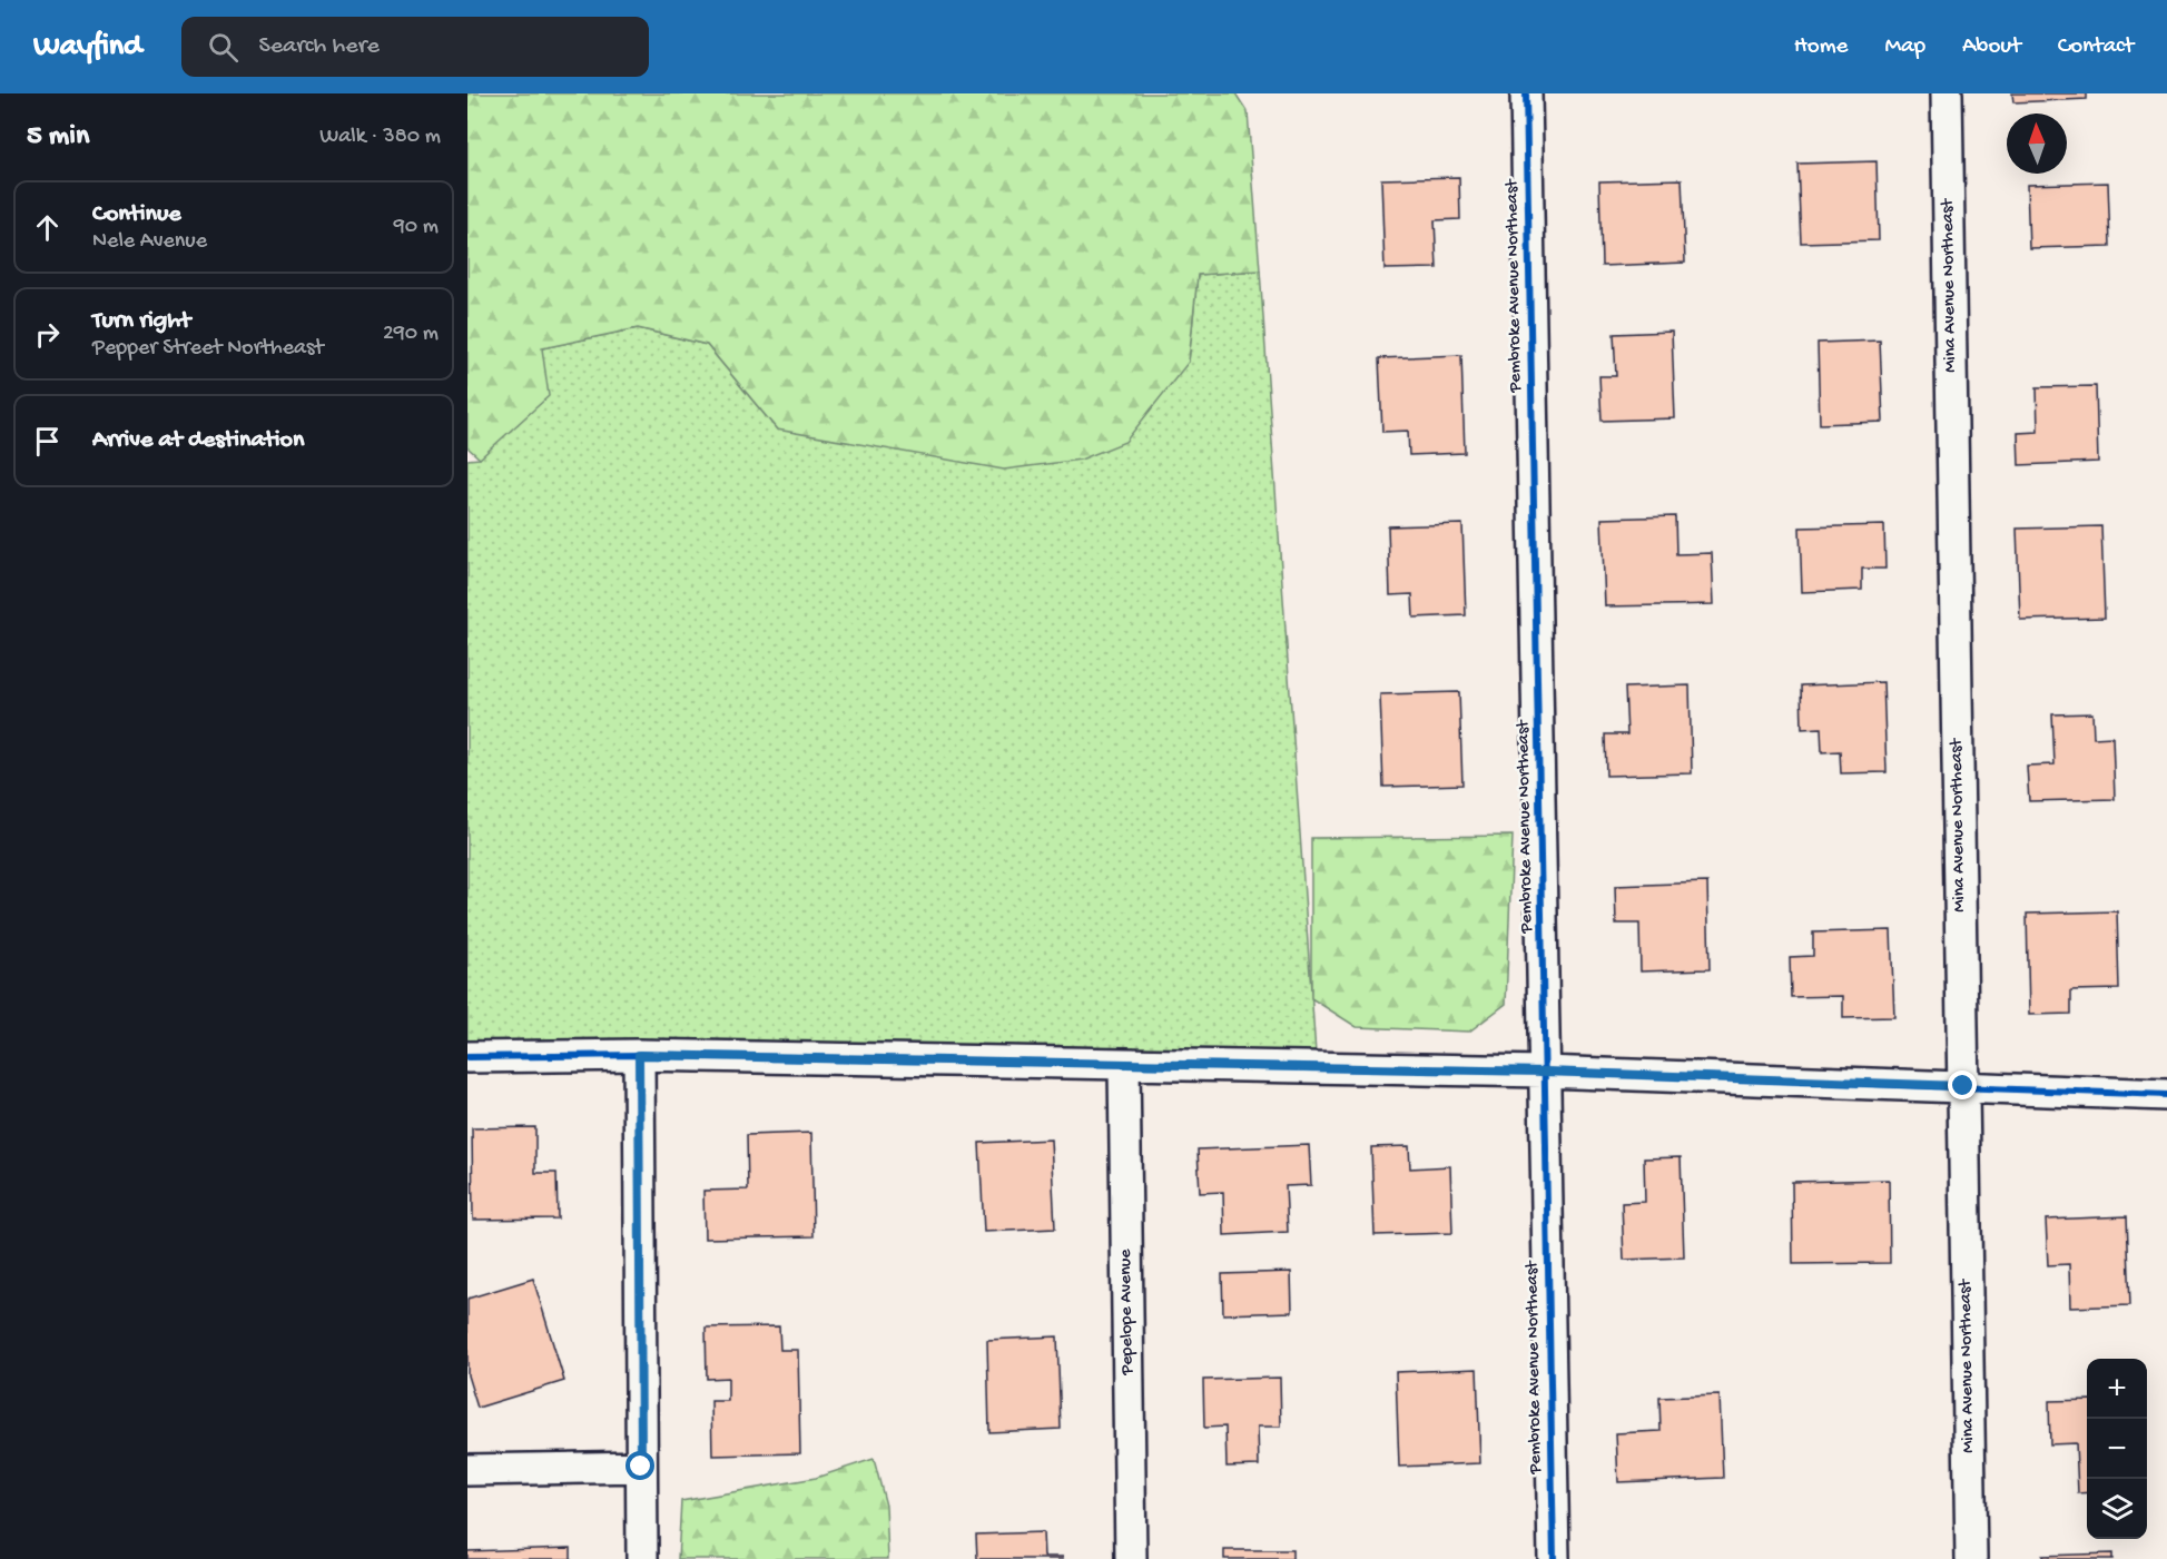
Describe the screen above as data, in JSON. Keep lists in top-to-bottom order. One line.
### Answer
{"streets":{"street":["Pembroke Avenue Northeast","Mina Avenue Northeast","Pepelope Avenue"]},"north":"top","page":{"header":"Wayfind","search":"Search here","nav":["Home","Map","About","Contact"],"heading":["5 min","Walk · 380 m"],"list":[["Continue","Nele Avenue","90 m"],["Turn right","Pepper Street Northeast","290 m"],"Arrive at destination"],"map_buttons":["+","−"]}}
